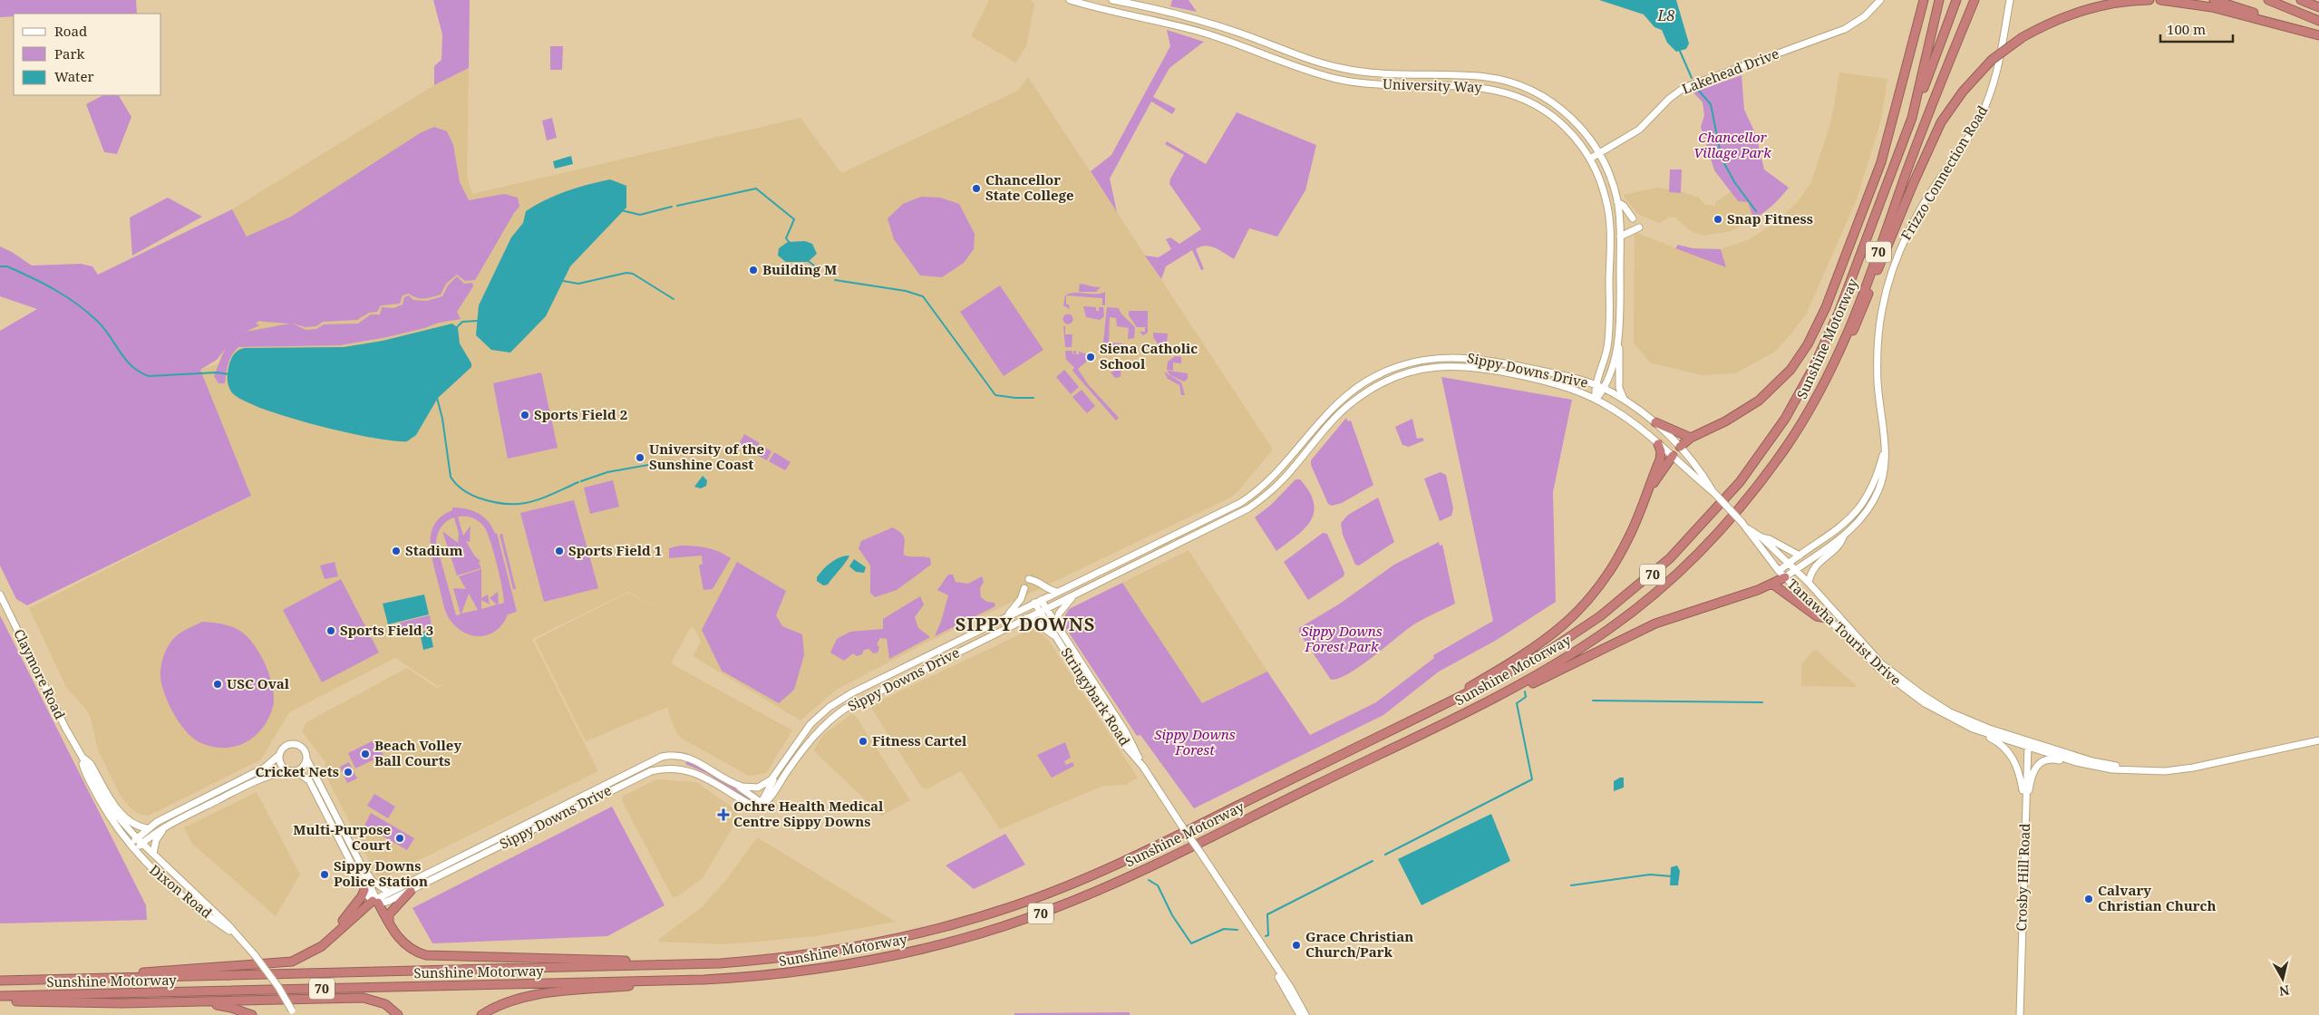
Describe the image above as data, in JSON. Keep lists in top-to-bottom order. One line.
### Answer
{"streets":{"highway":["70","Sunshine Motorway"],"main road":["Lakehead Drive","University Way","Frizzo Connection Road","Sippy Downs Drive","Tanawha Tourist Drive","Claymore Road","Stringybark Road","Crosby Hill Road","Dixon Road"]},"crossings":[["Lakehead Drive","University Way"],["University Way","Sippy Downs Drive"],["Frizzo Connection Road","Tanawha Tourist Drive"],["70","Sunshine Motorway"],["Sippy Downs Drive","Tanawha Tourist Drive"],["Sippy Downs Drive","Stringybark Road"],["Tanawha Tourist Drive","Crosby Hill Road"],["Claymore Road","Dixon Road"]],"districts":["SIPPY DOWNS"],"water":["L8"],"parks":["Chancellor Village Park","Sippy Downs Forest Park","Sippy Downs Forest"],"places":{"other":["Chancellor State College","Snap Fitness","Building M","Siena Catholic School","Sports Field 2","University of the Sunshine Coast","Stadium","Sports Field 1","Sports Field 3","USC Oval","Fitness Cartel","Beach Volley Ball Courts","Cricket Nets","Multi-Purpose Court","Sippy Downs Police Station","Calvary Christian Church","Grace Christian Church/Park"],"health":["Ochre Health Medical Centre Sippy Downs"]},"legend":["Road","Park","Water"],"scale_bar":"100 m","north":"bottom"}
